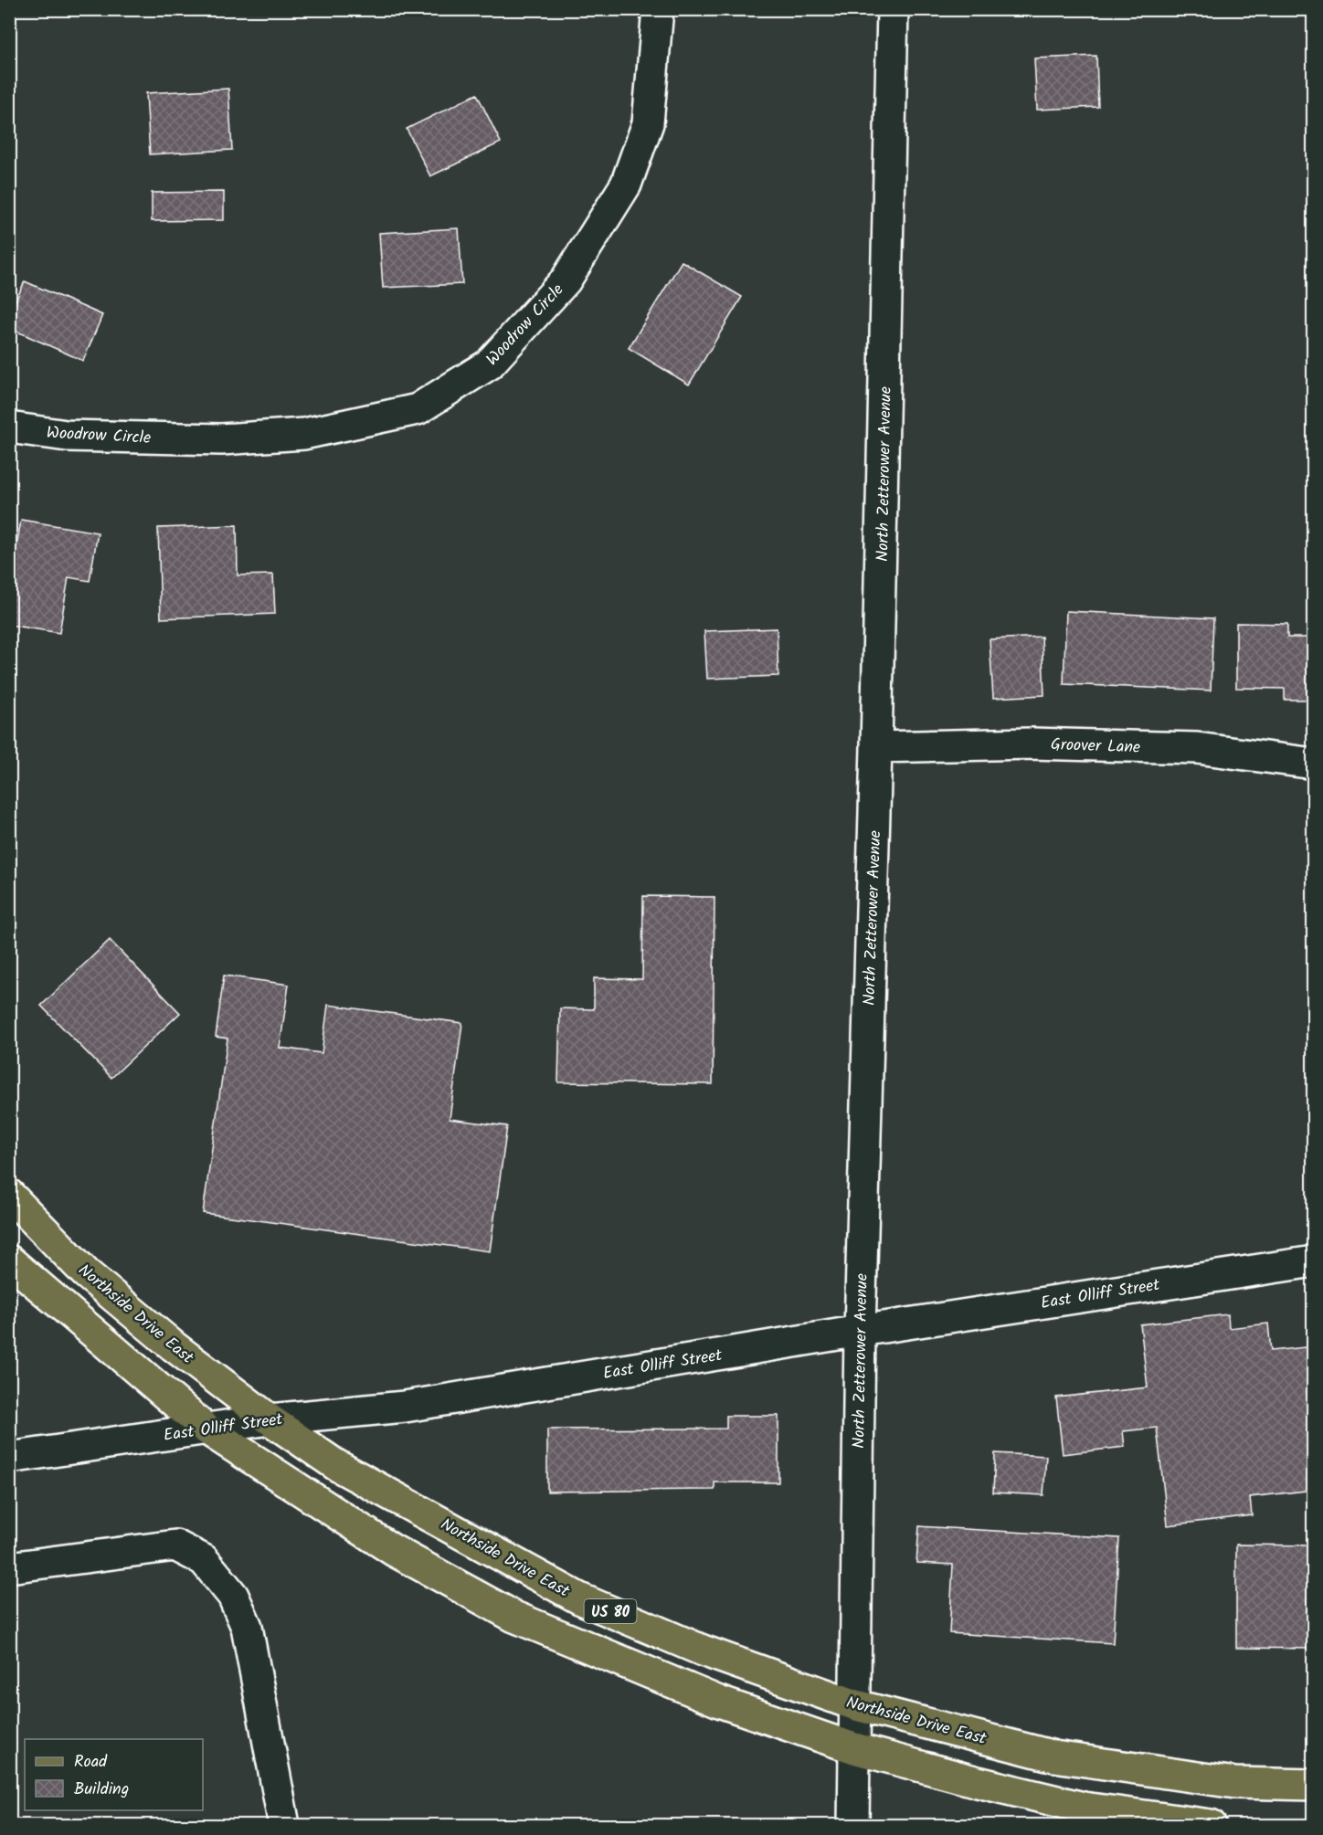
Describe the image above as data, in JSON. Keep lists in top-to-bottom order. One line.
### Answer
{"streets":{"main road":["Northside Drive East","US 80"],"street":["Woodrow Circle","North Zetterower Avenue","Groover Lane","East Olliff Street"]},"crossings":[["North Zetterower Avenue","Groover Lane"],["North Zetterower Avenue","East Olliff Street"],["North Zetterower Avenue","Northside Drive East"],["North Zetterower Avenue","US 80"],["East Olliff Street","Northside Drive East"],["East Olliff Street","US 80"]],"legend":["Road","Building"]}
